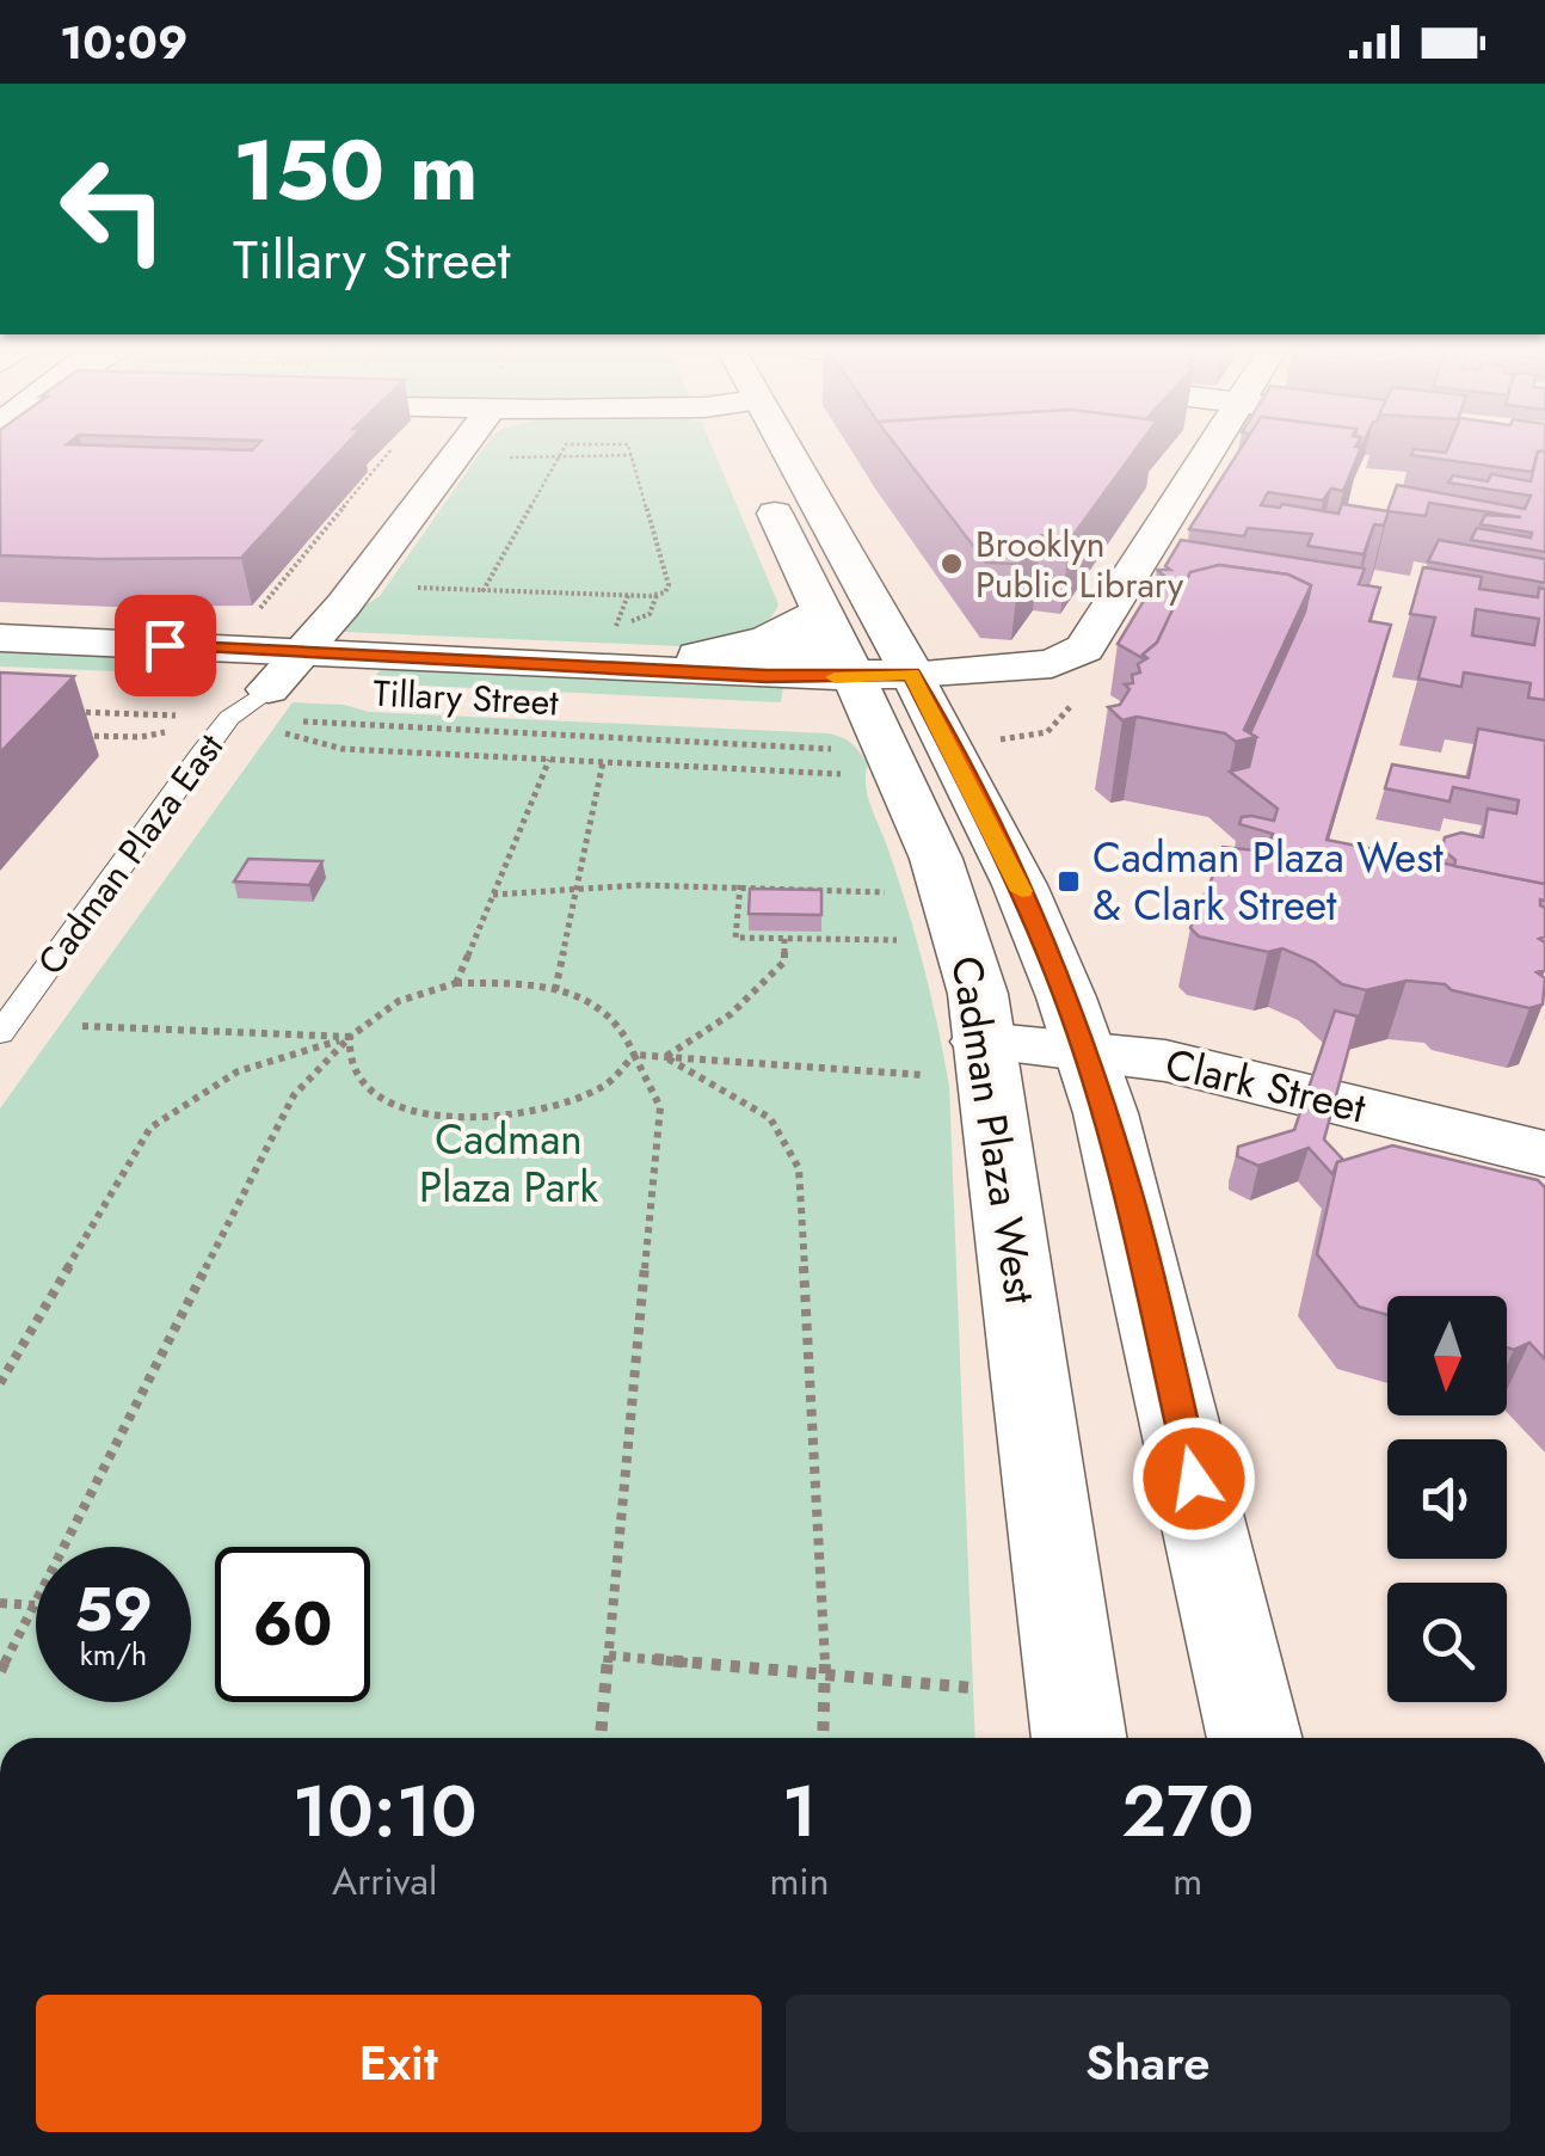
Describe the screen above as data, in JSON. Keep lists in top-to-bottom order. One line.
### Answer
{"streets":{"main road":["Tillary Street","Cadman Plaza East","Clark Street","Cadman Plaza West"]},"crossings":[["Tillary Street","Cadman Plaza East"],["Tillary Street","Cadman Plaza West"],["Clark Street","Cadman Plaza West"]],"parks":["Cadman Plaza Park"],"places":{"other":["Brooklyn Public Library"],"transit":["Cadman Plaza West & Clark Street"]},"north":"bottom","page":{"status":"10:09","turn":["150 m","Tillary Street"],"speed":"59 km/h","limit":"60","eta":["10:10","Arrival","1","min","270","m"],"buttons":["Exit","Share"]}}
